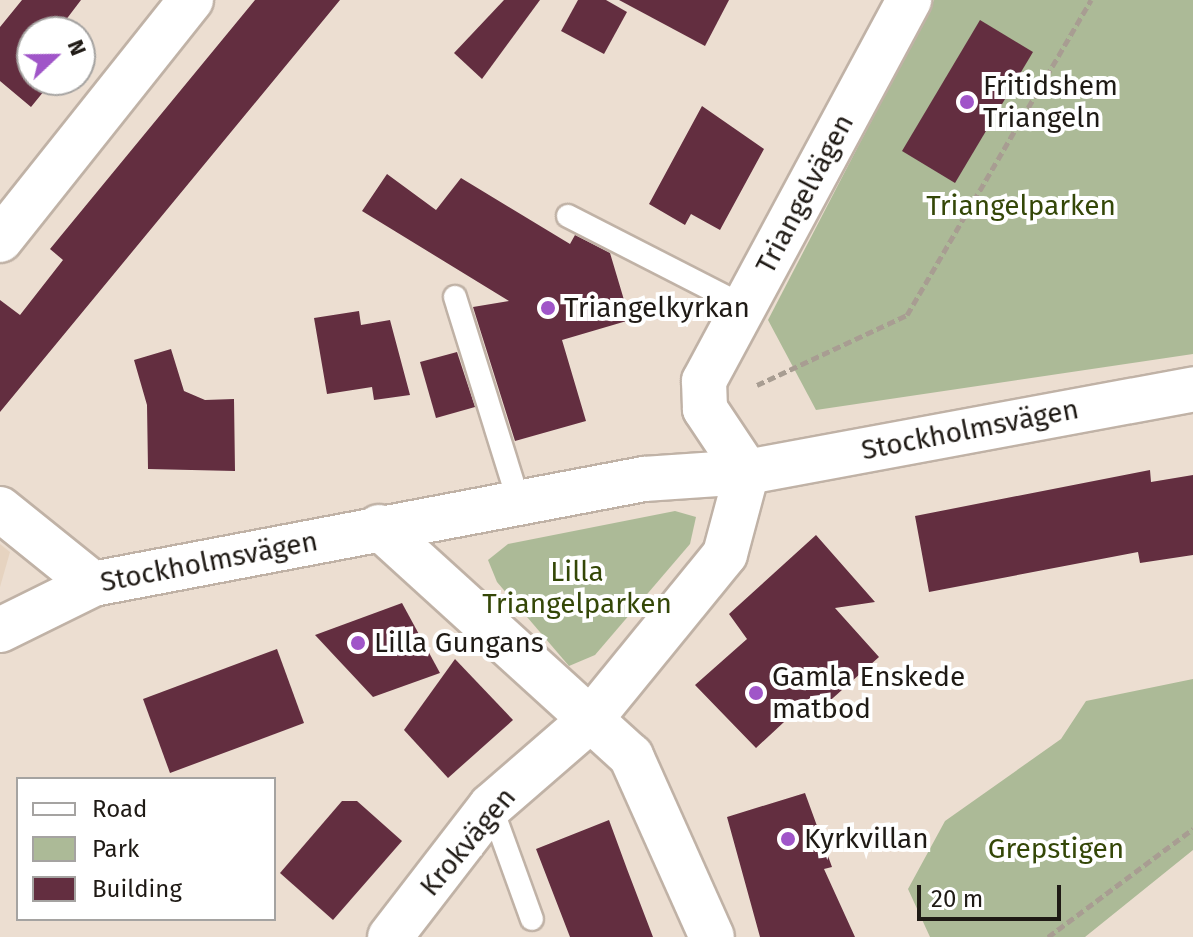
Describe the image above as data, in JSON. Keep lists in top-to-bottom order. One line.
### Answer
{"streets":{"street":["Triangelvägen","Stockholmsvägen","Krokvägen"]},"parks":["Triangelparken","Lilla Triangelparken","Grepstigen"],"places":["Fritidshem Triangeln","Triangelkyrkan","Lilla Gungans","Gamla Enskede matbod","Kyrkvillan"],"legend":["Road","Park","Building"],"scale_bar":"20 m","north":"right"}
